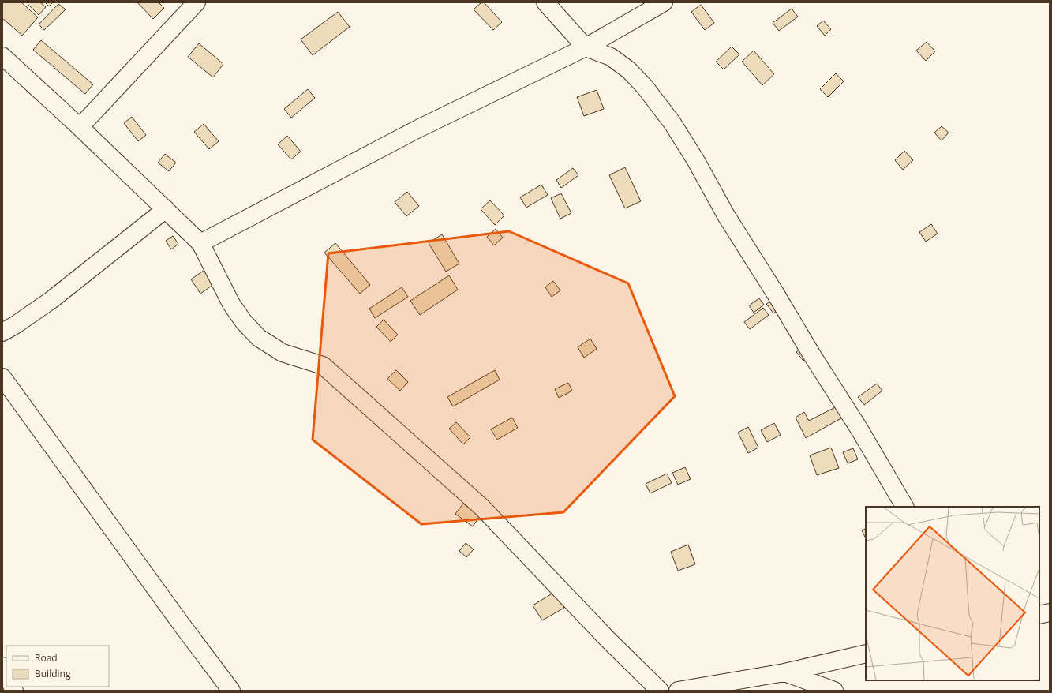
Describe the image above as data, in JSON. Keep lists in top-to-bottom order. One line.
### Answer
{"legend":["Road","Building"]}
